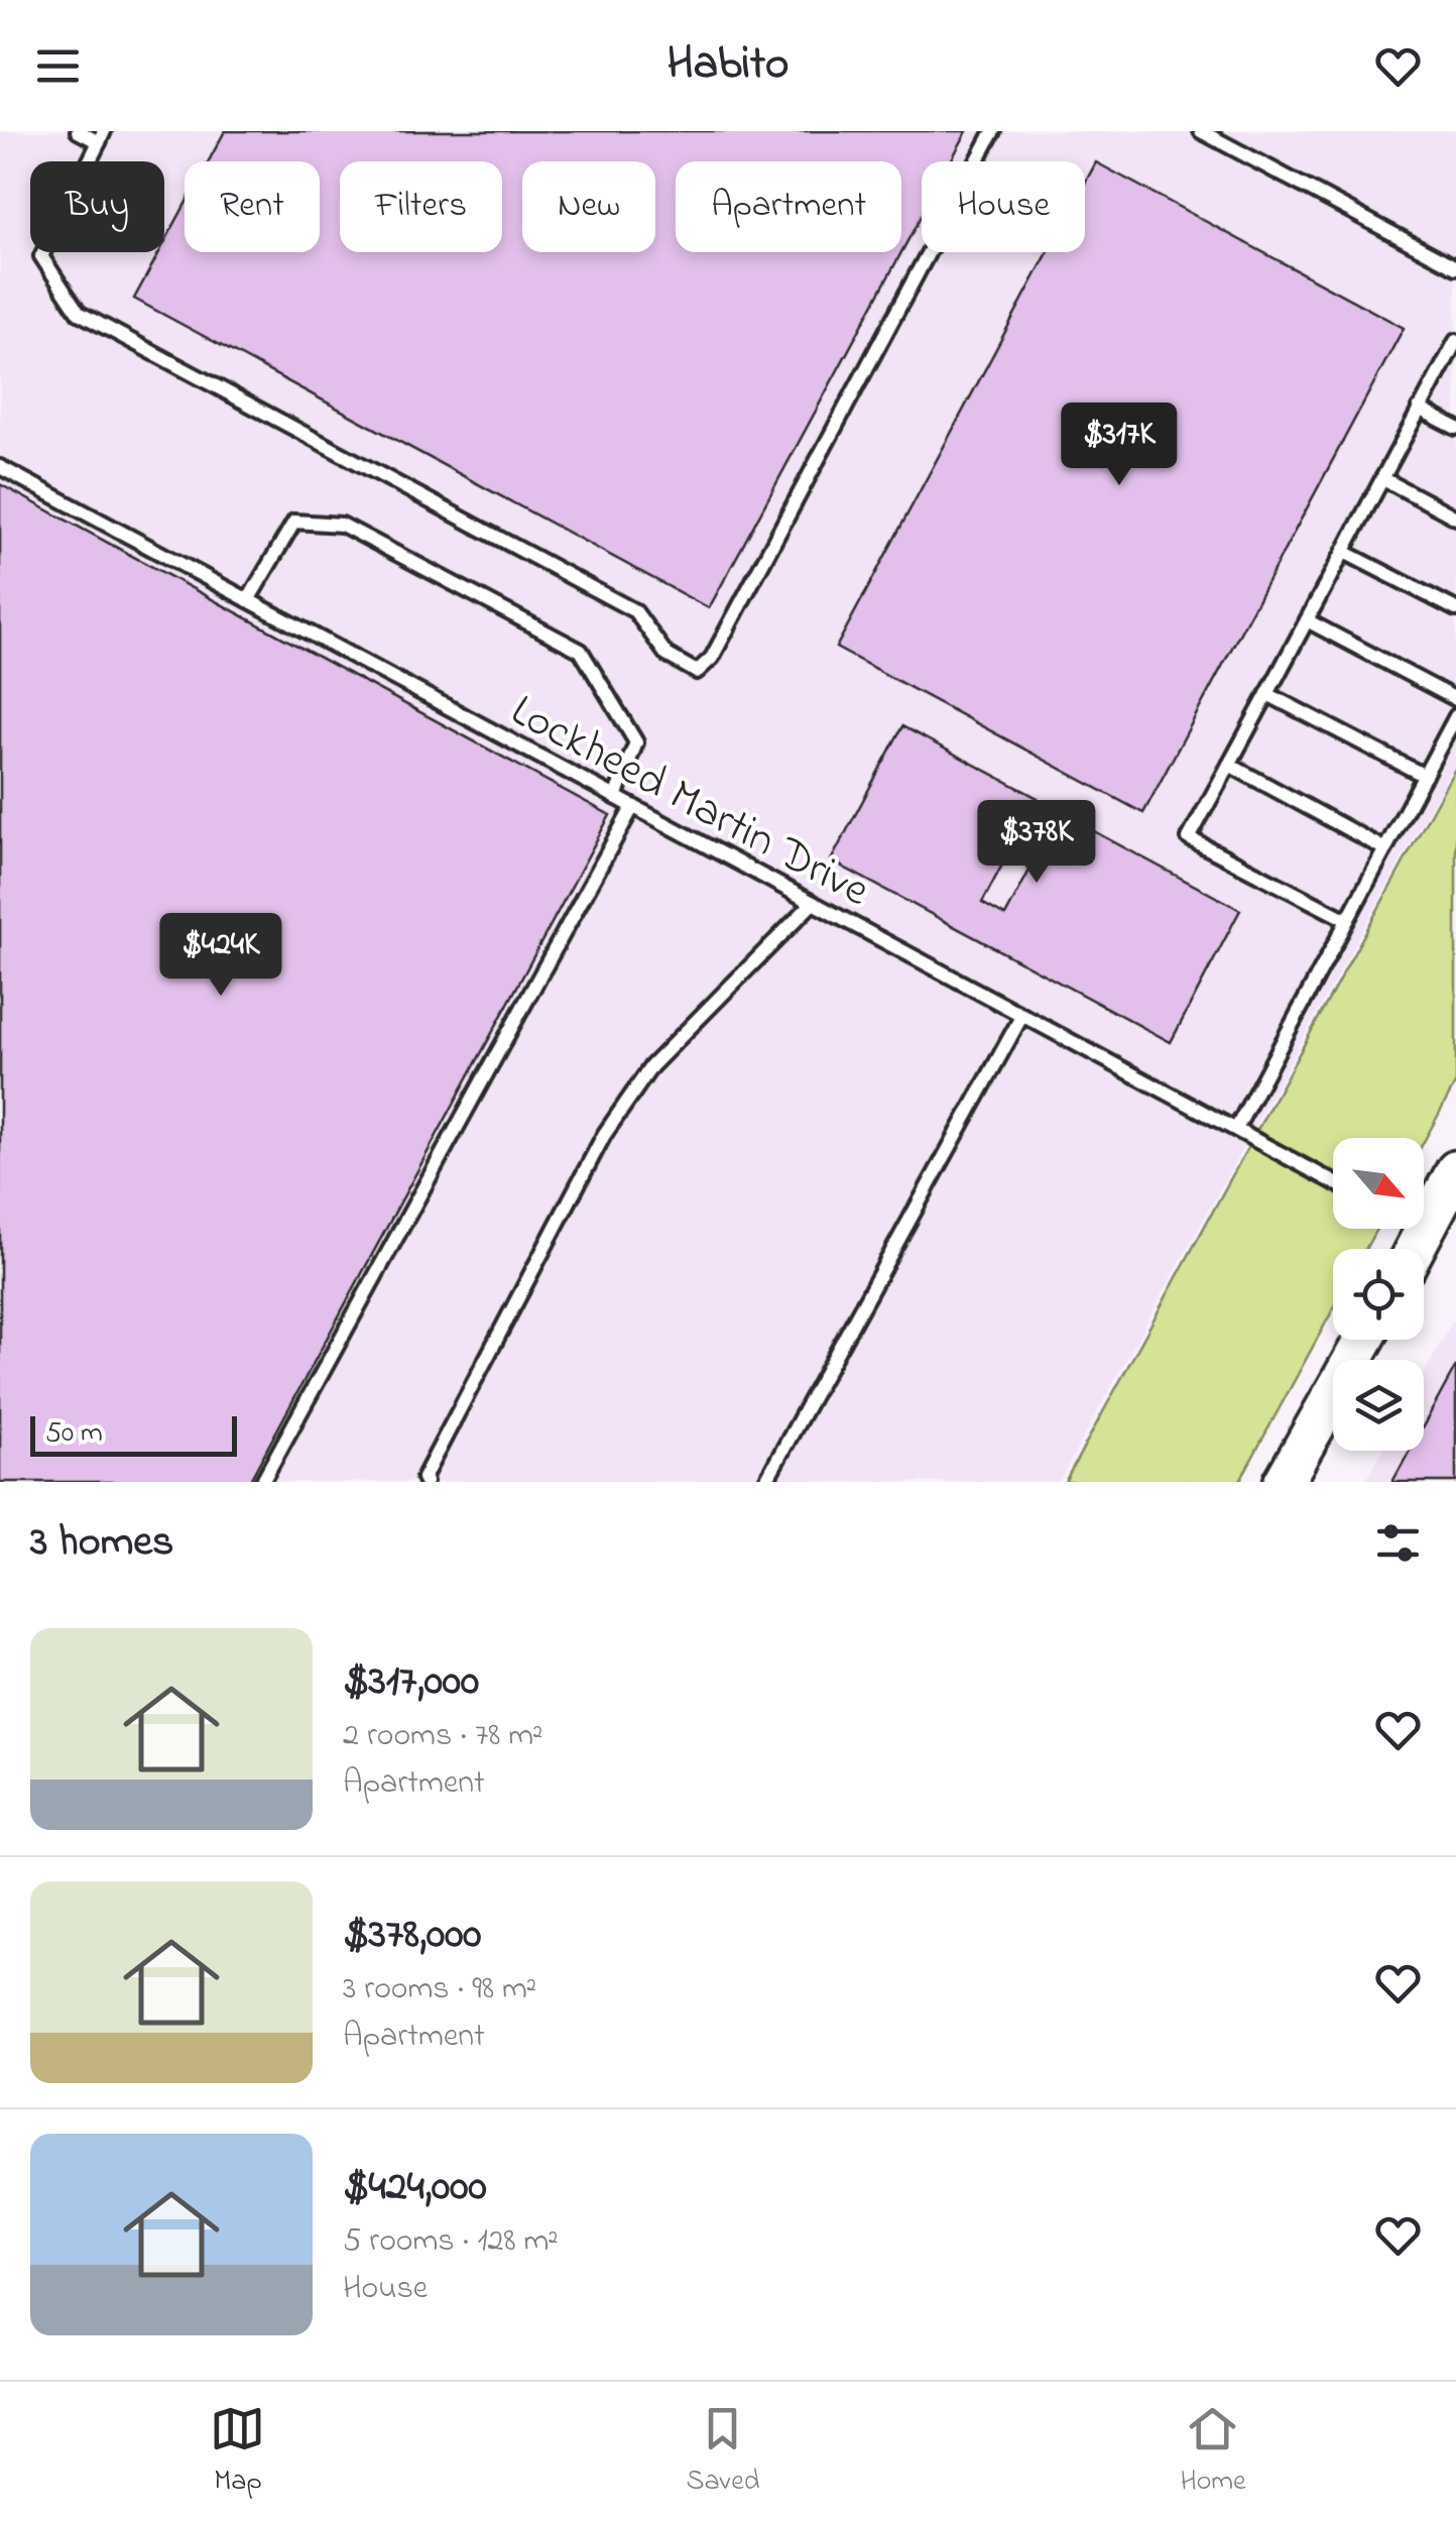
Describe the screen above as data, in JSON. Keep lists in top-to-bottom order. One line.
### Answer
{"streets":{"lane":["Lockheed Martin Drive"]},"scale_bar":"50 m","north":"bottom right","page":{"header":"Habito","chip":["Buy","Rent","Filters","New","Apartment","House"],"price":["$317K","$378K","$424K"],"scale":"50 m","heading":"3 homes","list":[{"name":"$317,000","note":"2 rooms · 78 m² · Apartment"},{"name":"$378,000","note":"3 rooms · 98 m² · Apartment"},{"name":"$424,000","note":"5 rooms · 128 m² · House"}],"tabs":["Map","Saved","Home"]}}
